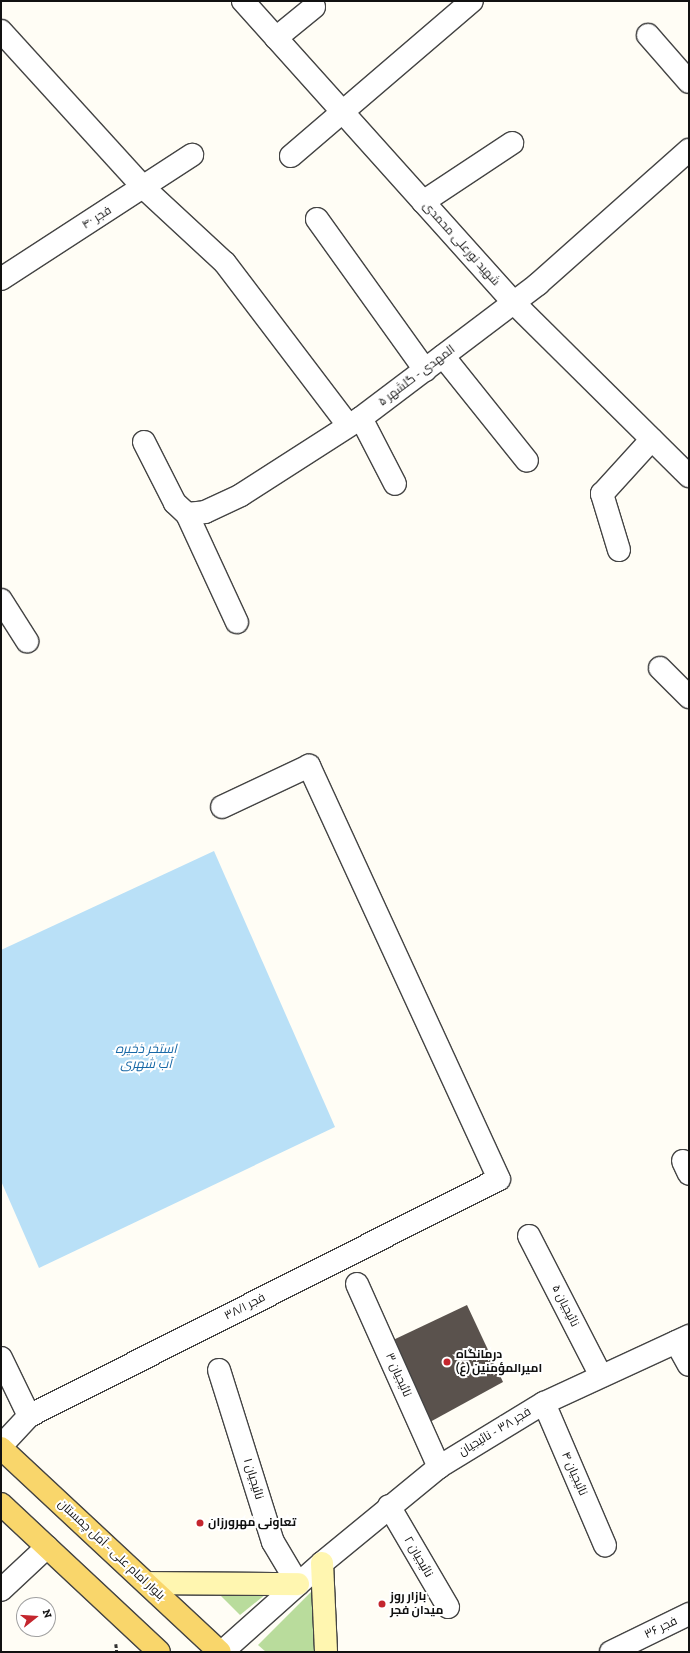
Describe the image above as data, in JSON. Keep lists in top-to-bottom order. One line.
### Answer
{"streets":{"main road":["بلوار امام علی - آمل چمستان"],"street":["فجر ۴۰","شهید نورعلی محمدی","المهدی - گلشهر ۵","نائیجیان ۵","فجر ۳۸/۱","نائیجیان ۳","فجر ۳۸ - نائیجیان","نائیجیان ۴","نائیجیان ۱","نائیجیان ۲","فجر ۳۶"]},"crossings":[["شهید نورعلی محمدی","المهدی - گلشهر ۵"],["نائیجیان ۵","فجر ۳۸ - نائیجیان"],["فجر ۳۸/۱","بلوار امام علی - آمل چمستان"],["نائیجیان ۳","فجر ۳۸ - نائیجیان"],["فجر ۳۸ - نائیجیان","نائیجیان ۴"],["فجر ۳۸ - نائیجیان","نائیجیان ۱"],["فجر ۳۸ - نائیجیان","بلوار امام علی - آمل چمستان"],["فجر ۳۸ - نائیجیان","نائیجیان ۲"]],"water":["استخر ذخیره آب شهری"],"places":["درمانگاه امیرالمؤمنین (ع)","تعاونی مهرورزان","بازار روز میدان فجر"],"north":"right"}
